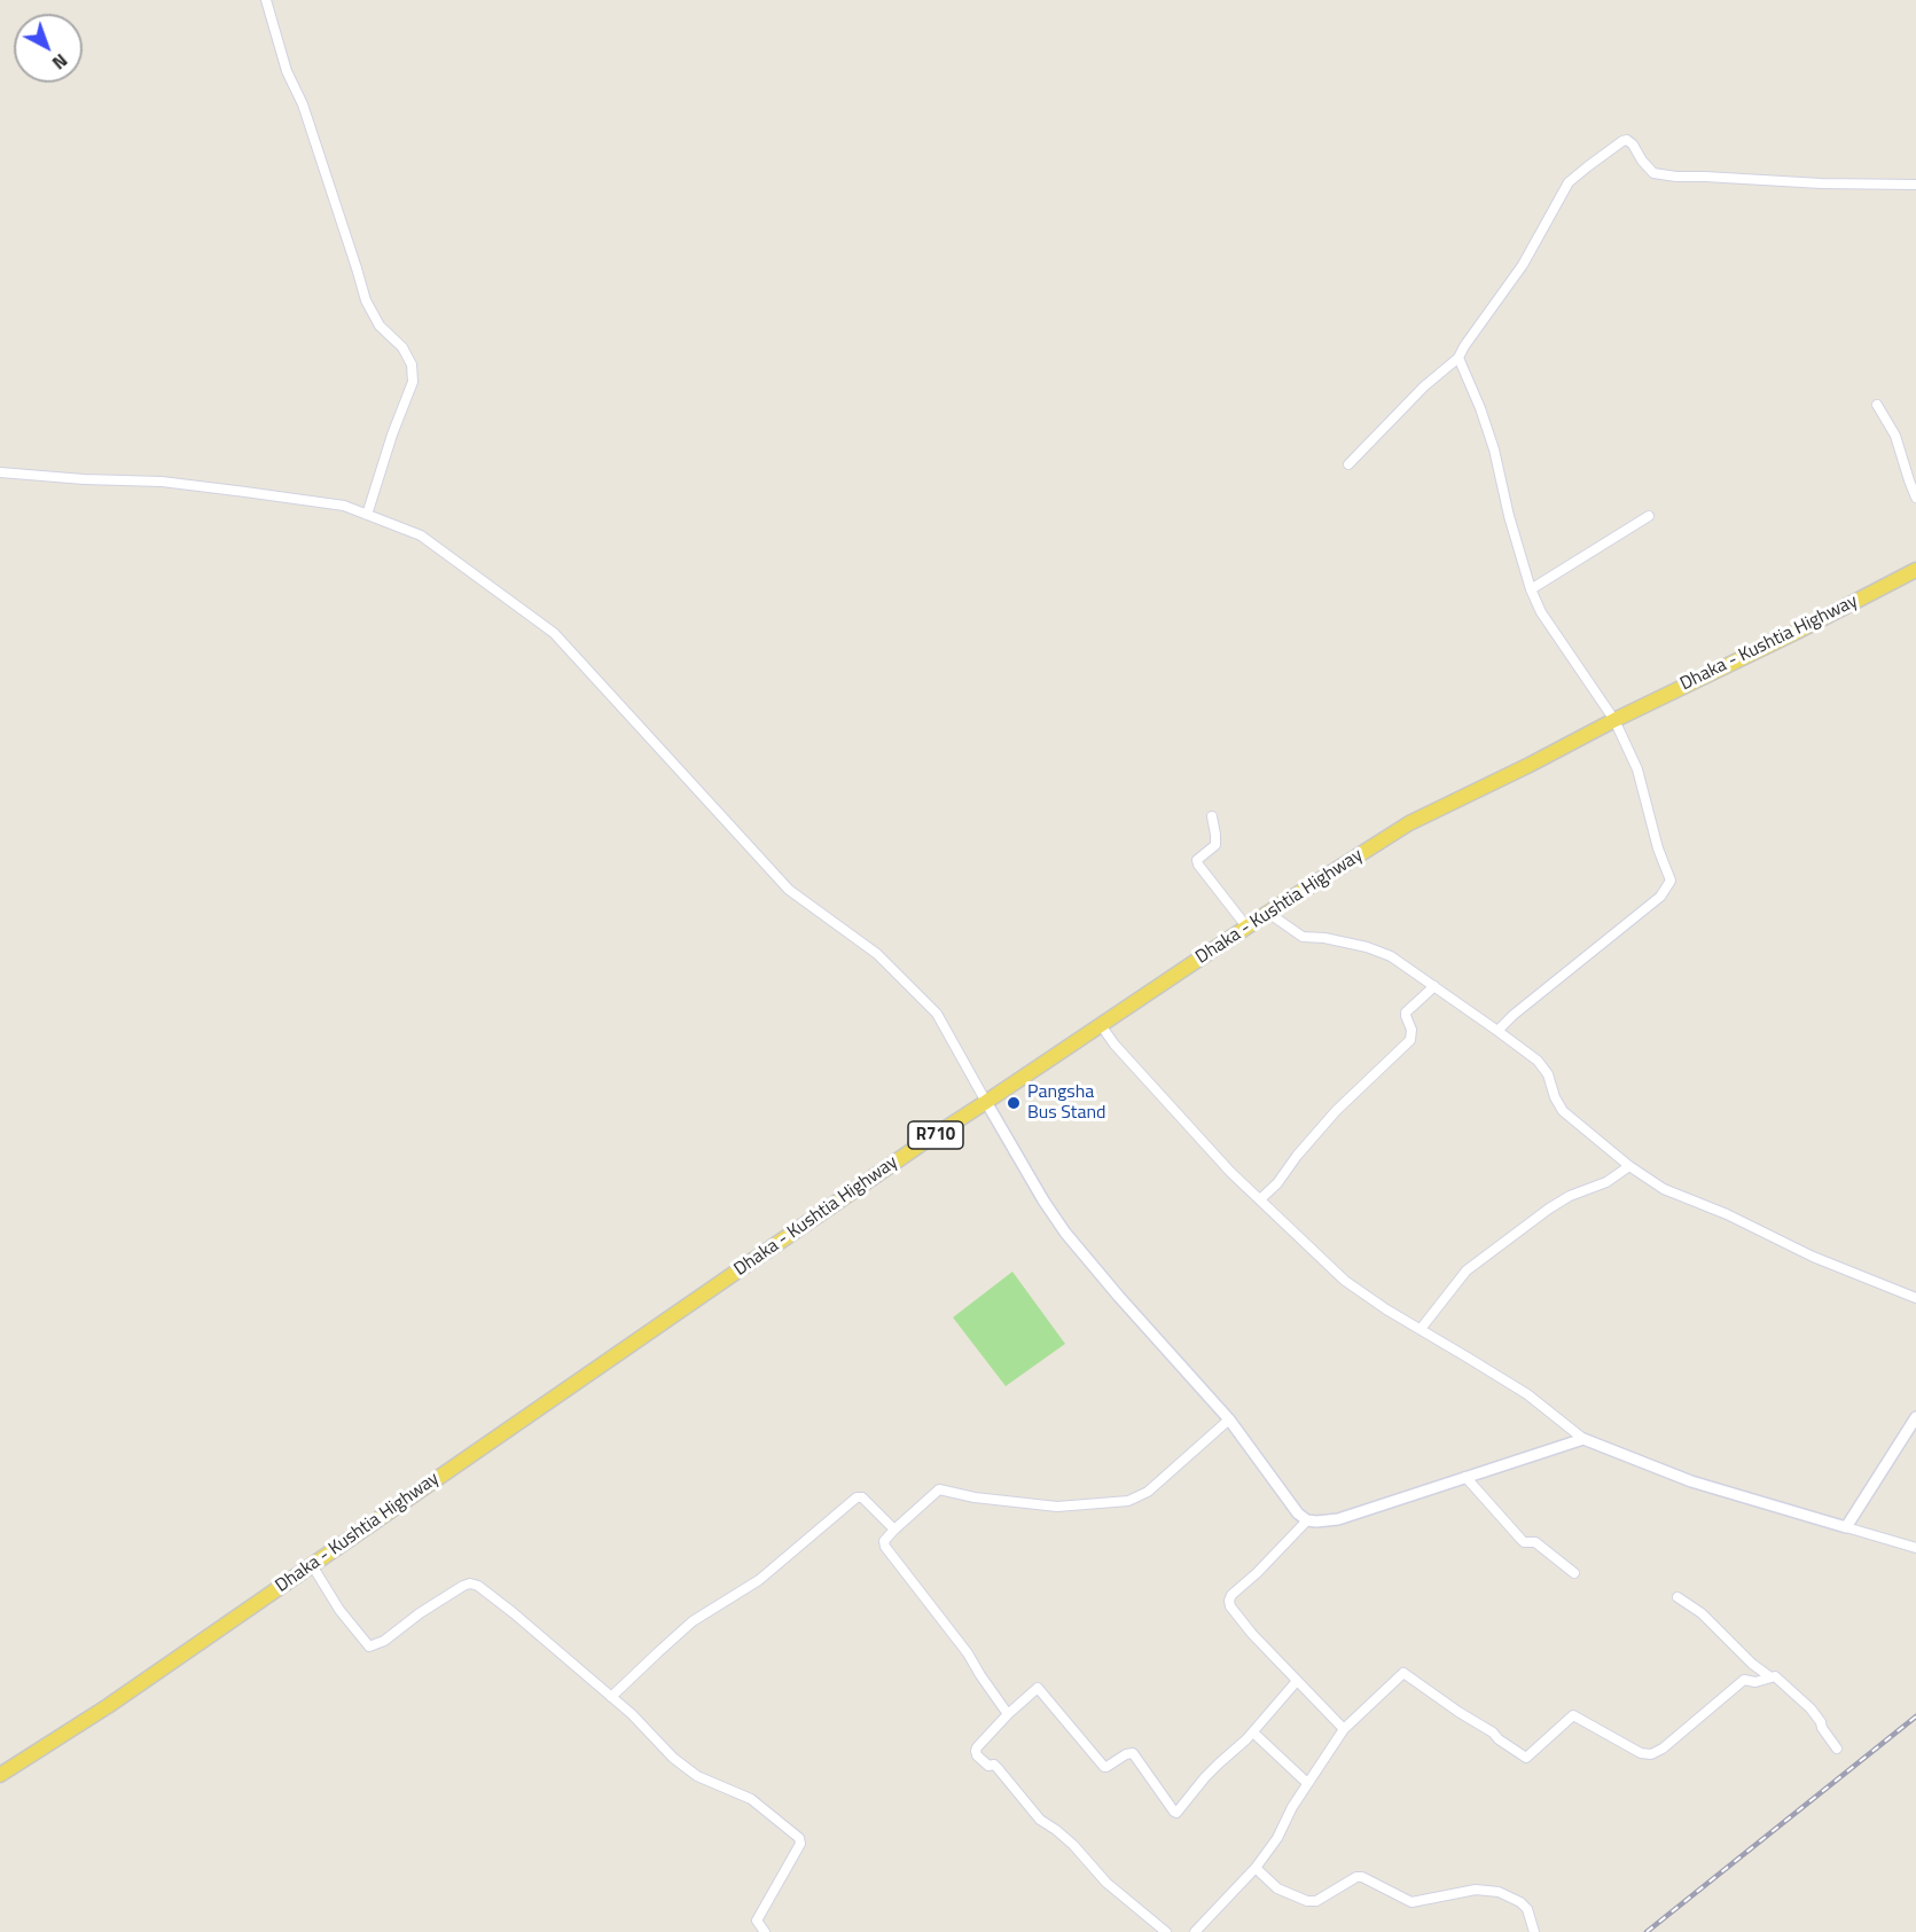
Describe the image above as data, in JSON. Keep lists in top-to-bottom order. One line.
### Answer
{"streets":{"main road":["Dhaka - Kushtia Highway","R710"]},"places":["Pangsha Bus Stand"],"north":"bottom right"}
